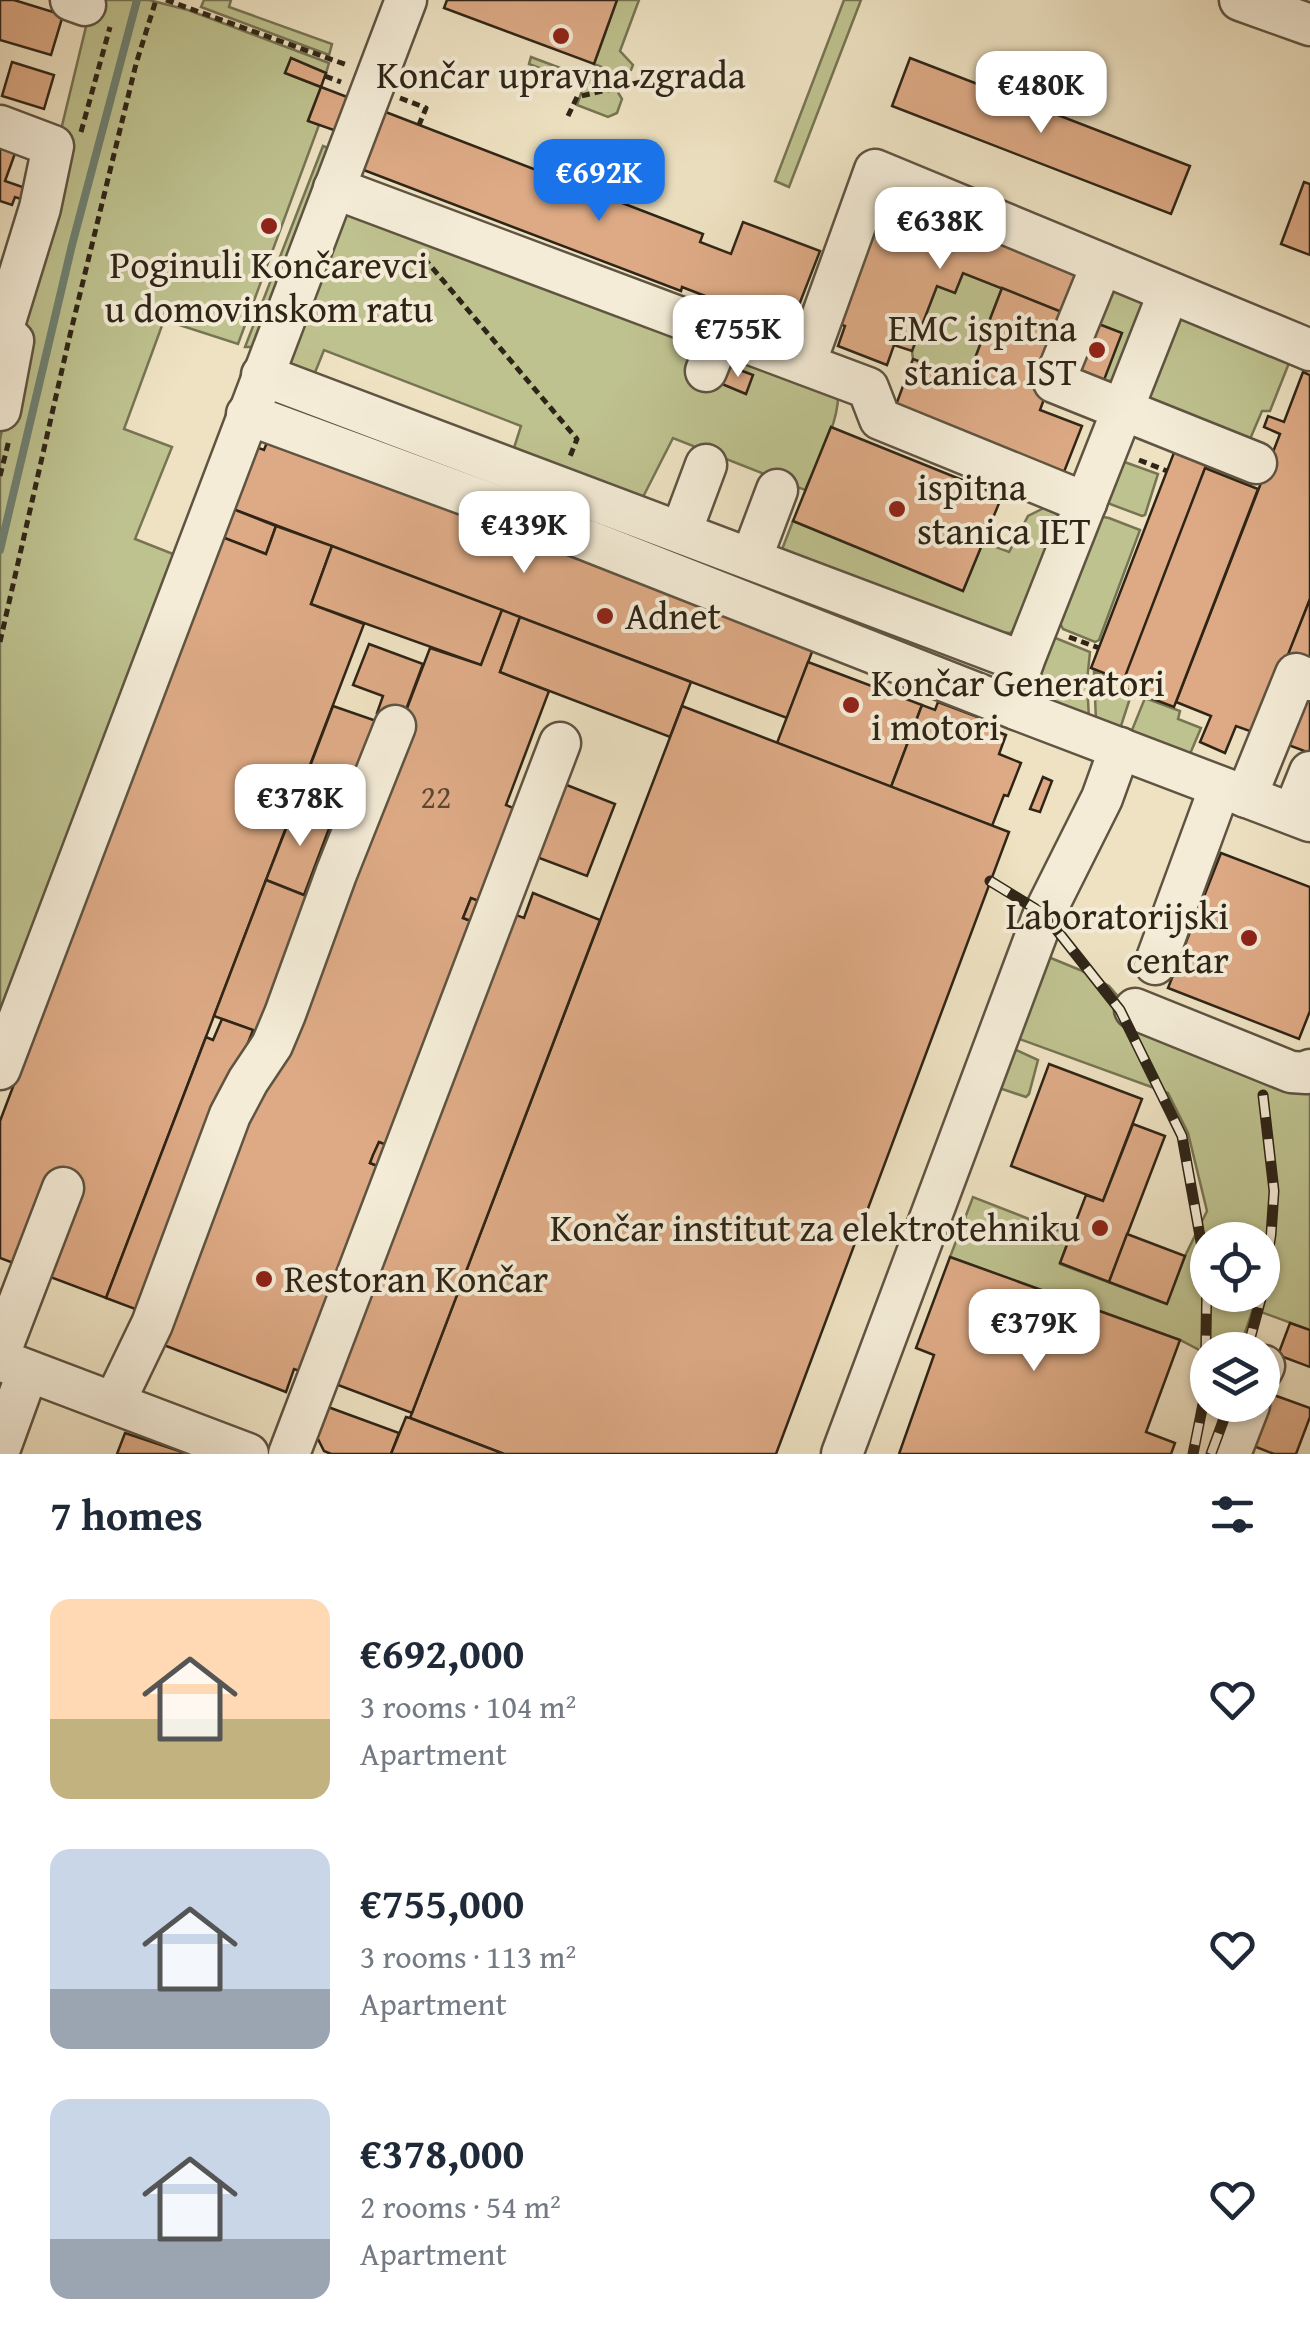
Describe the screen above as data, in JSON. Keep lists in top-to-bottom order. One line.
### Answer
{"places":["Končar upravna zgrada","Poginuli Končarevci u domovinskom ratu","EMC ispitna stanica IST","ispitna stanica IET","Adnet","Končar Generatori i motori","Laboratorijski centar","Končar institut za elektrotehniku","Restoran Končar"],"house_numbers":["22"],"page":{"price":["€480K","€692K","€638K","€755K","€439K","€378K","€379K"],"heading":"7 homes","list":[{"name":"€692,000","note":"3 rooms · 104 m² · Apartment"},{"name":"€755,000","note":"3 rooms · 113 m² · Apartment"},{"name":"€378,000","note":"2 rooms · 54 m² · Apartment"}]}}
